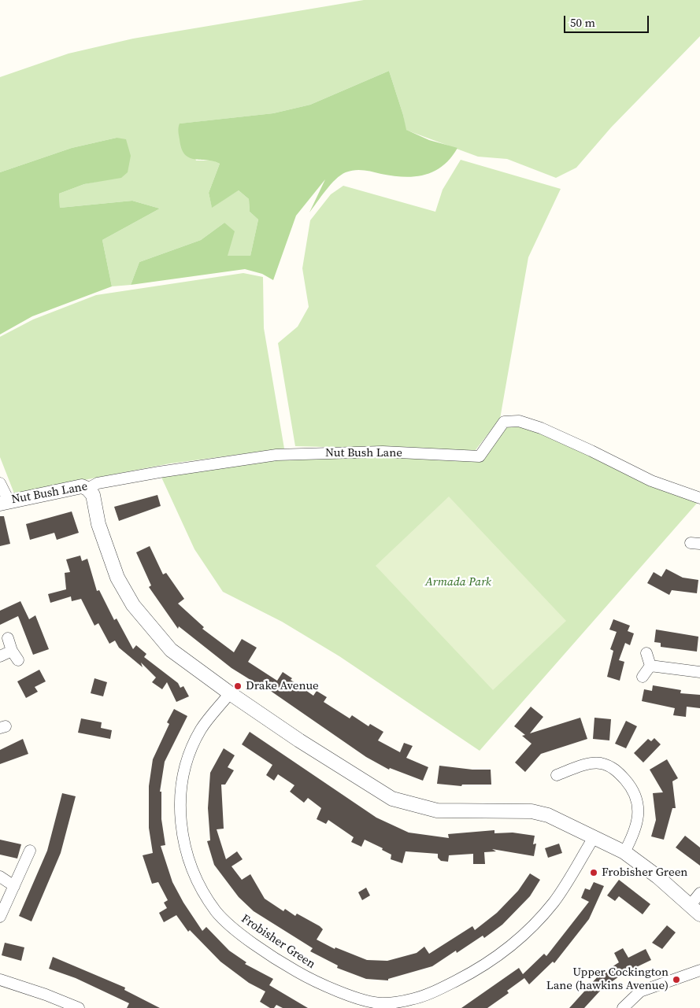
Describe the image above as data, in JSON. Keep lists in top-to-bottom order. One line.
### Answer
{"streets":{"street":["Nut Bush Lane","Frobisher Green"]},"parks":["Armada Park"],"places":["Drake Avenue","Frobisher Green","Upper Cockington Lane (hawkins Avenue)"],"scale_bar":"50 m"}
